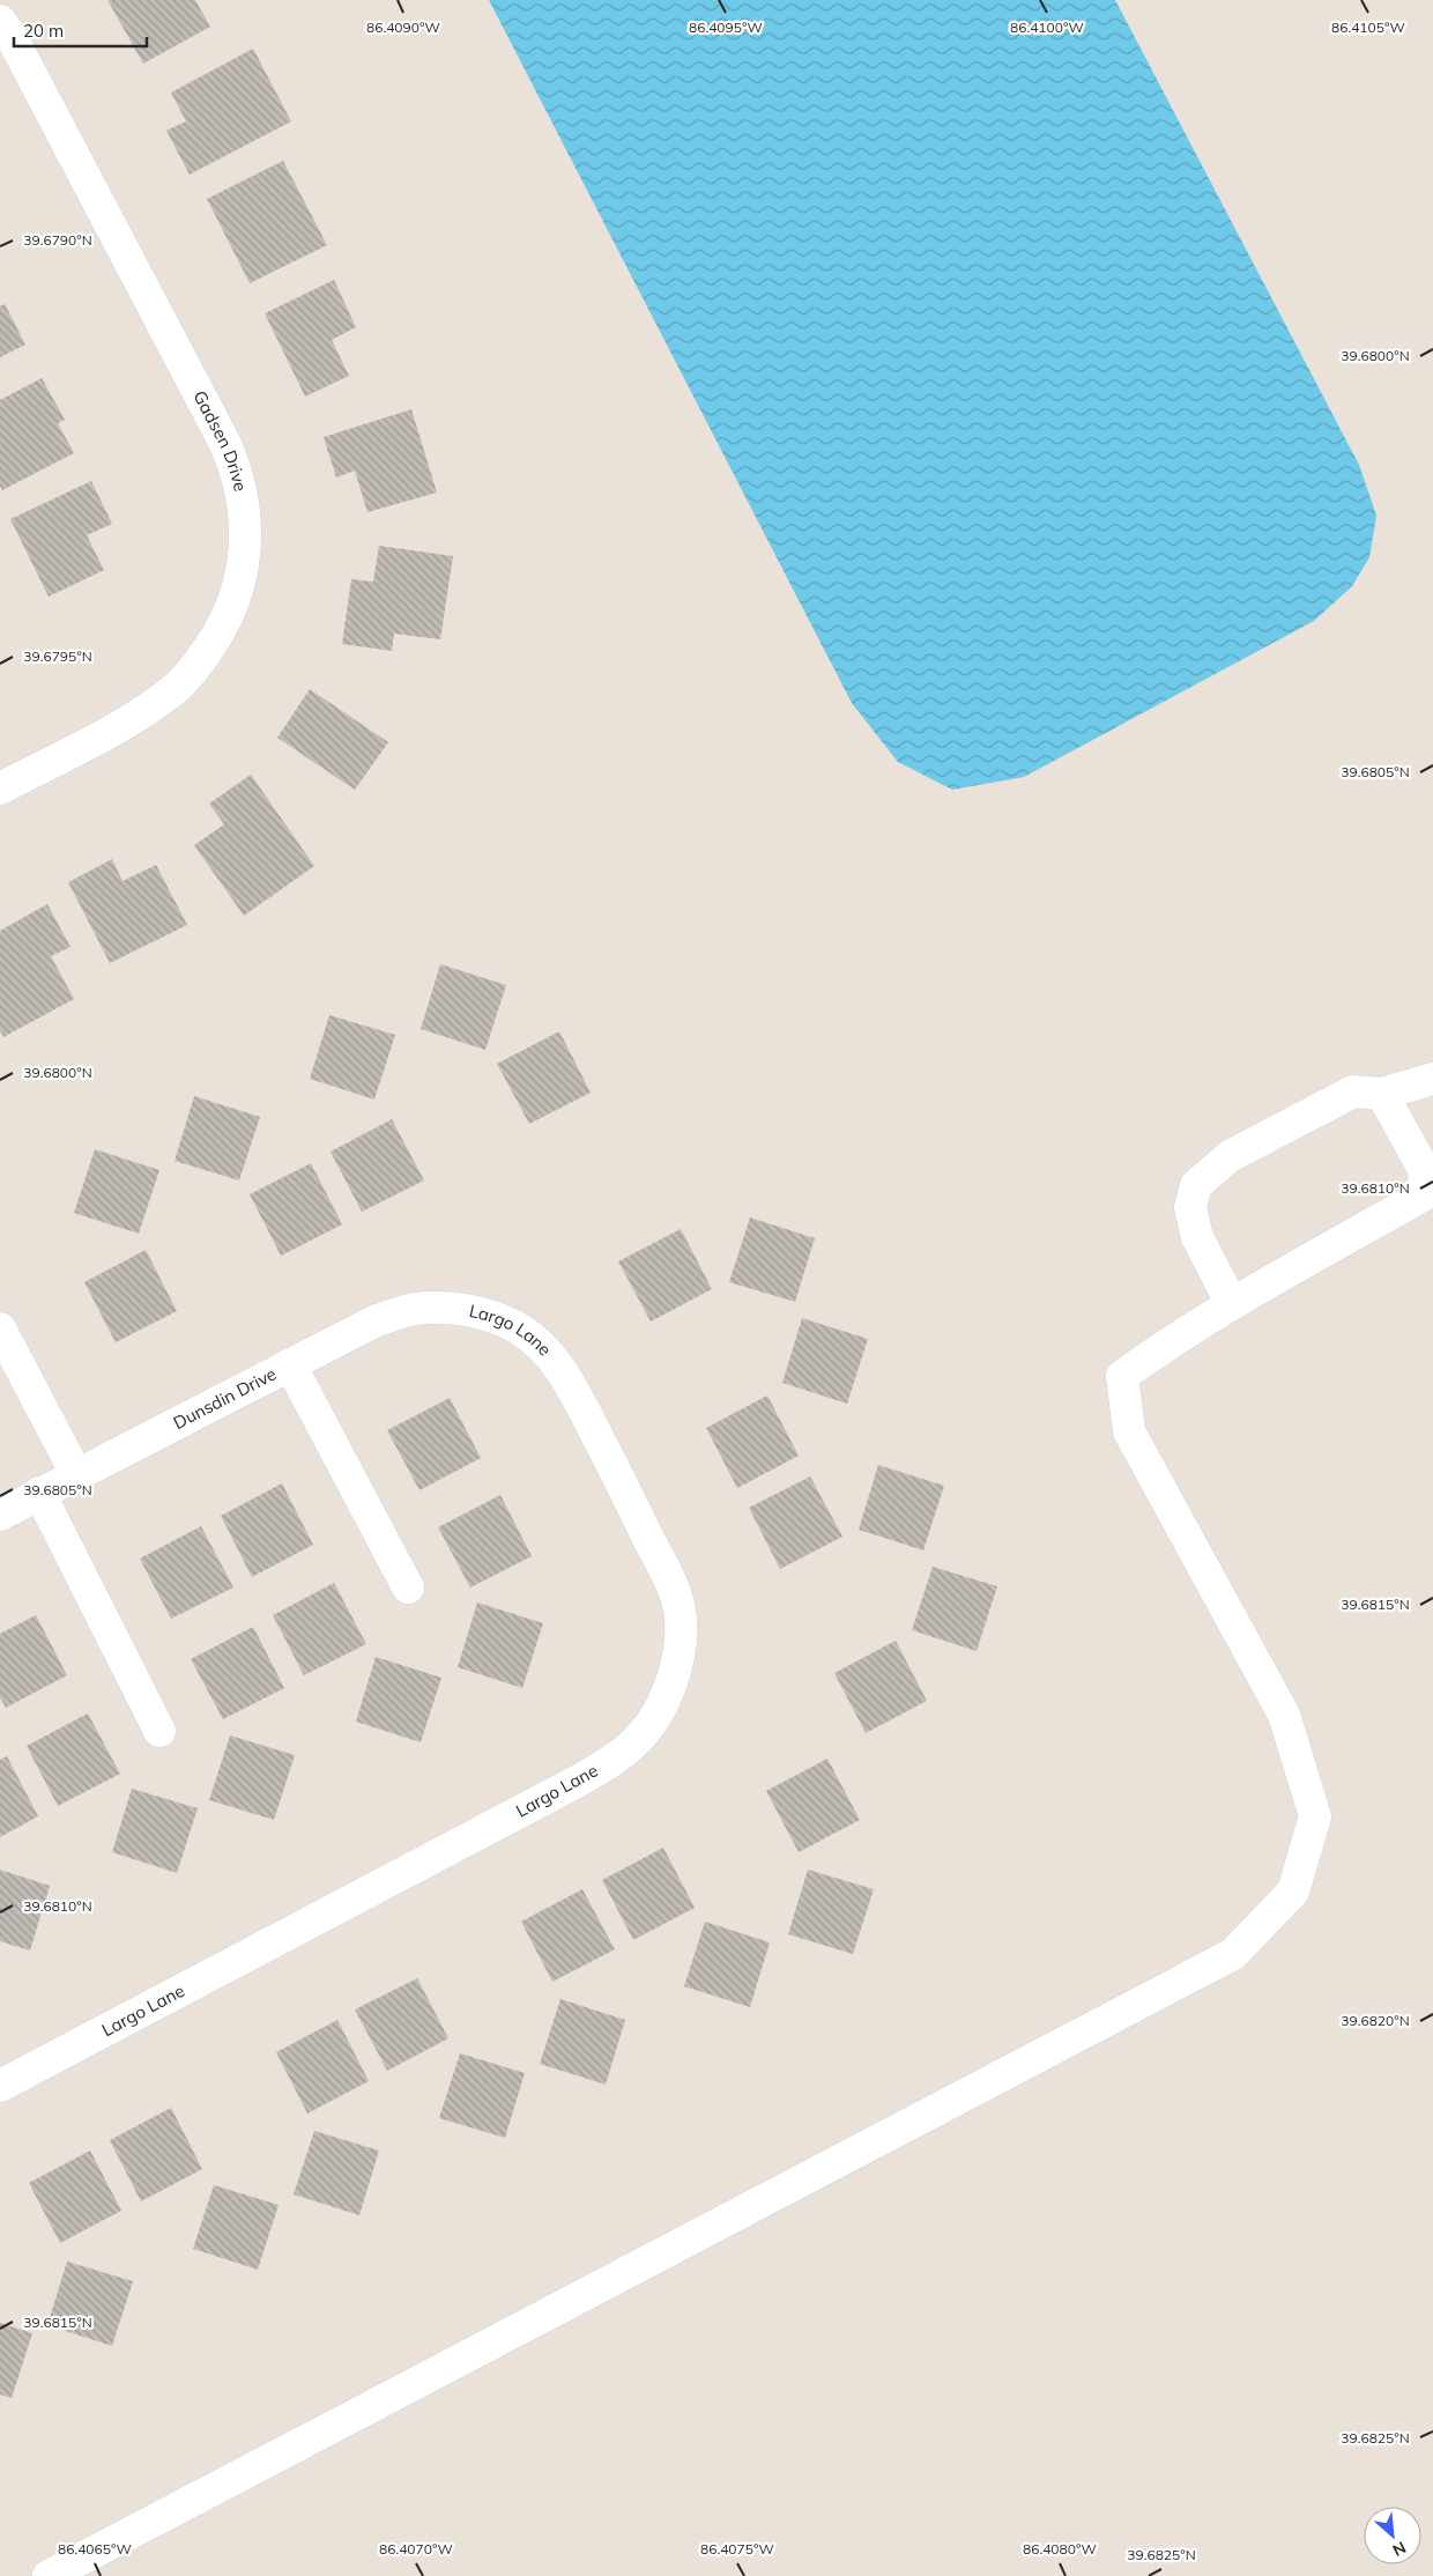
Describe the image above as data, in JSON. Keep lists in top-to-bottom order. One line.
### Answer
{"streets":{"street":["Gadsen Drive","Largo Lane","Dunsdin Drive"]},"crossings":[["Largo Lane","Dunsdin Drive"]],"scale_bar":"20 m","north":"bottom right","coordinates":["86.4090°W","86.4095°W","86.4100°W","86.4105°W","39.6790°N","39.6800°N","39.6795°N","39.6805°N","39.6810°N","39.6815°N","39.6820°N","39.6825°N","86.4065°W","86.4070°W","86.4075°W","86.4080°W"]}
